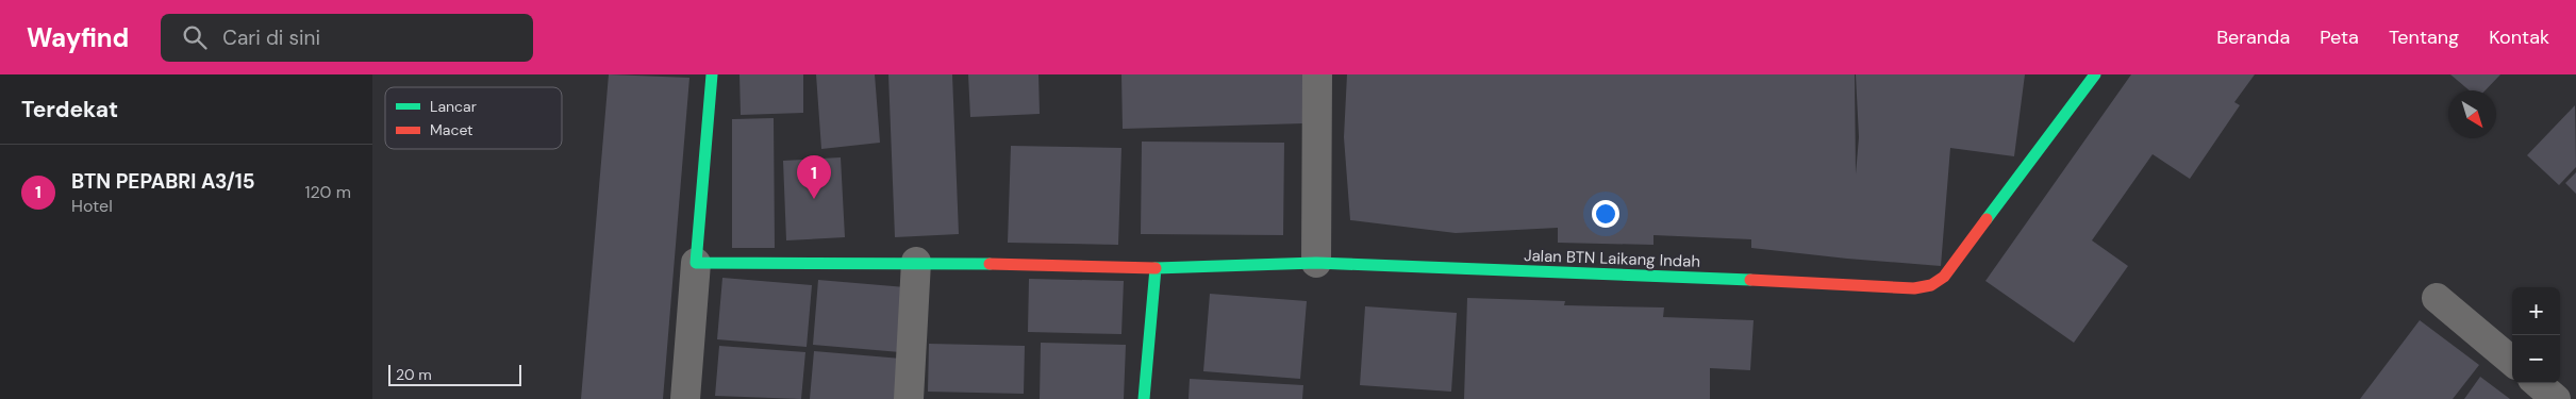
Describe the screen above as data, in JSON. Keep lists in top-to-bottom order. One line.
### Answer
{"streets":{"street":["Jalan BTN Laikang Indah"]},"legend":["Lancar","Macet"],"scale_bar":"20 m","north":"bottom right","page":{"header":"Wayfind","search":"Cari di sini","nav":["Beranda","Peta","Tentang","Kontak"],"heading":"Terdekat","list":[{"mark":"1","name":"BTN PEPABRI A3/15","note":"Hotel","value":"120 m"}],"pins":"1","map_buttons":["+","−"],"scale":"20 m"}}
